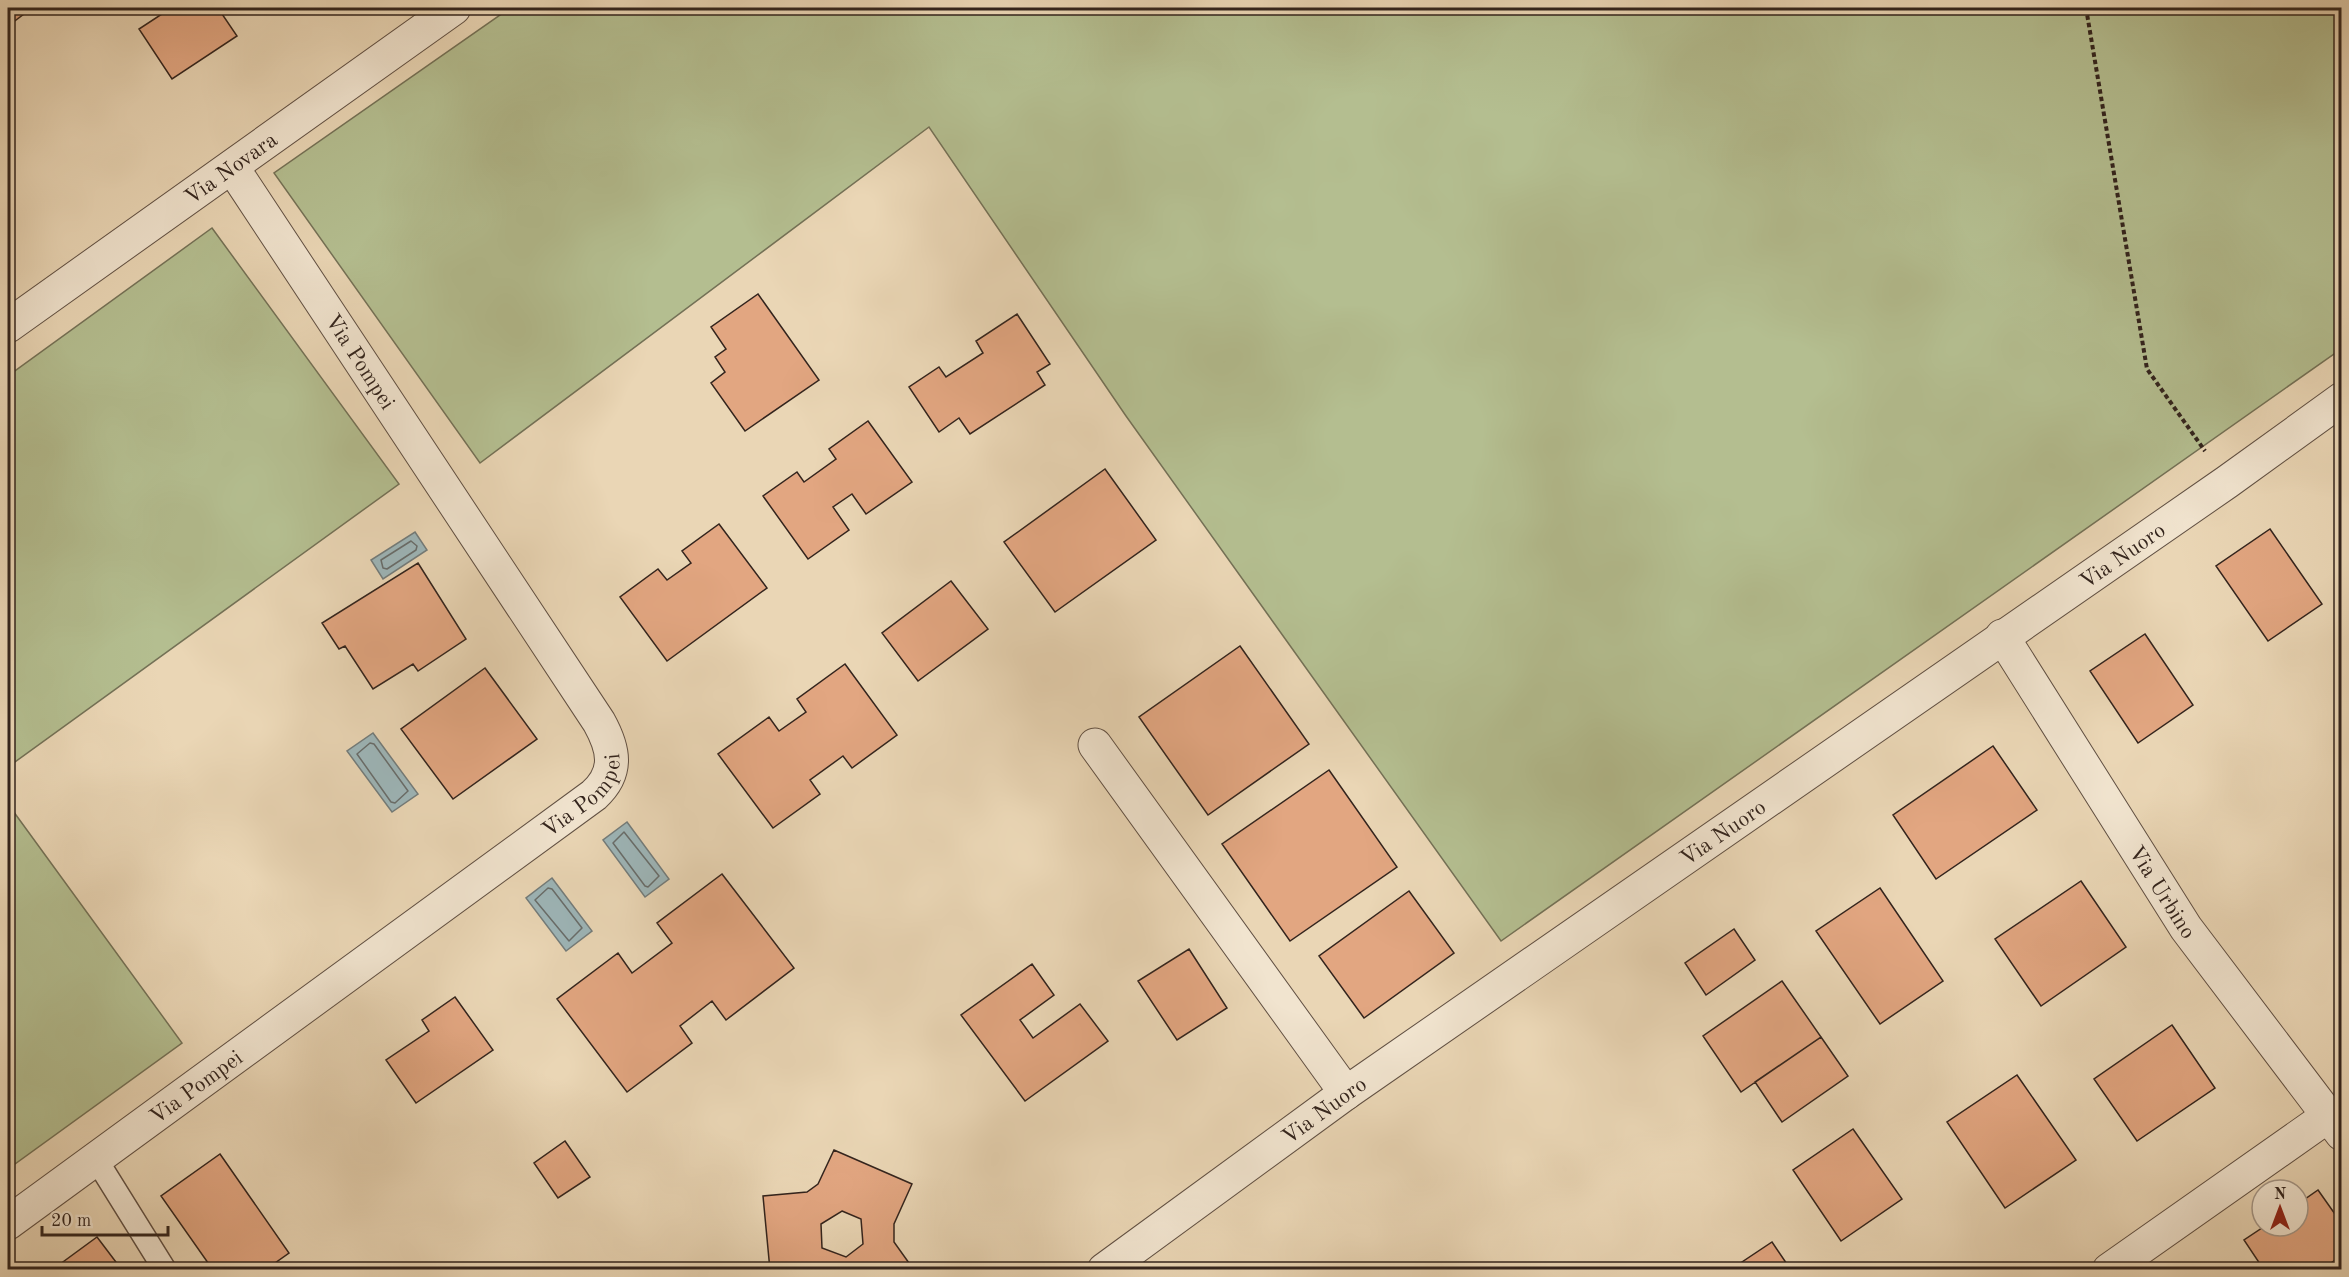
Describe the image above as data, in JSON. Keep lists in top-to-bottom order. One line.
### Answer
{"streets":{"street":["Via Novara","Via Pompei","Via Nuoro","Via Urbino"]},"crossings":[["Via Novara","Via Pompei"],["Via Nuoro","Via Urbino"]],"scale_bar":"20 m","north":"top"}
